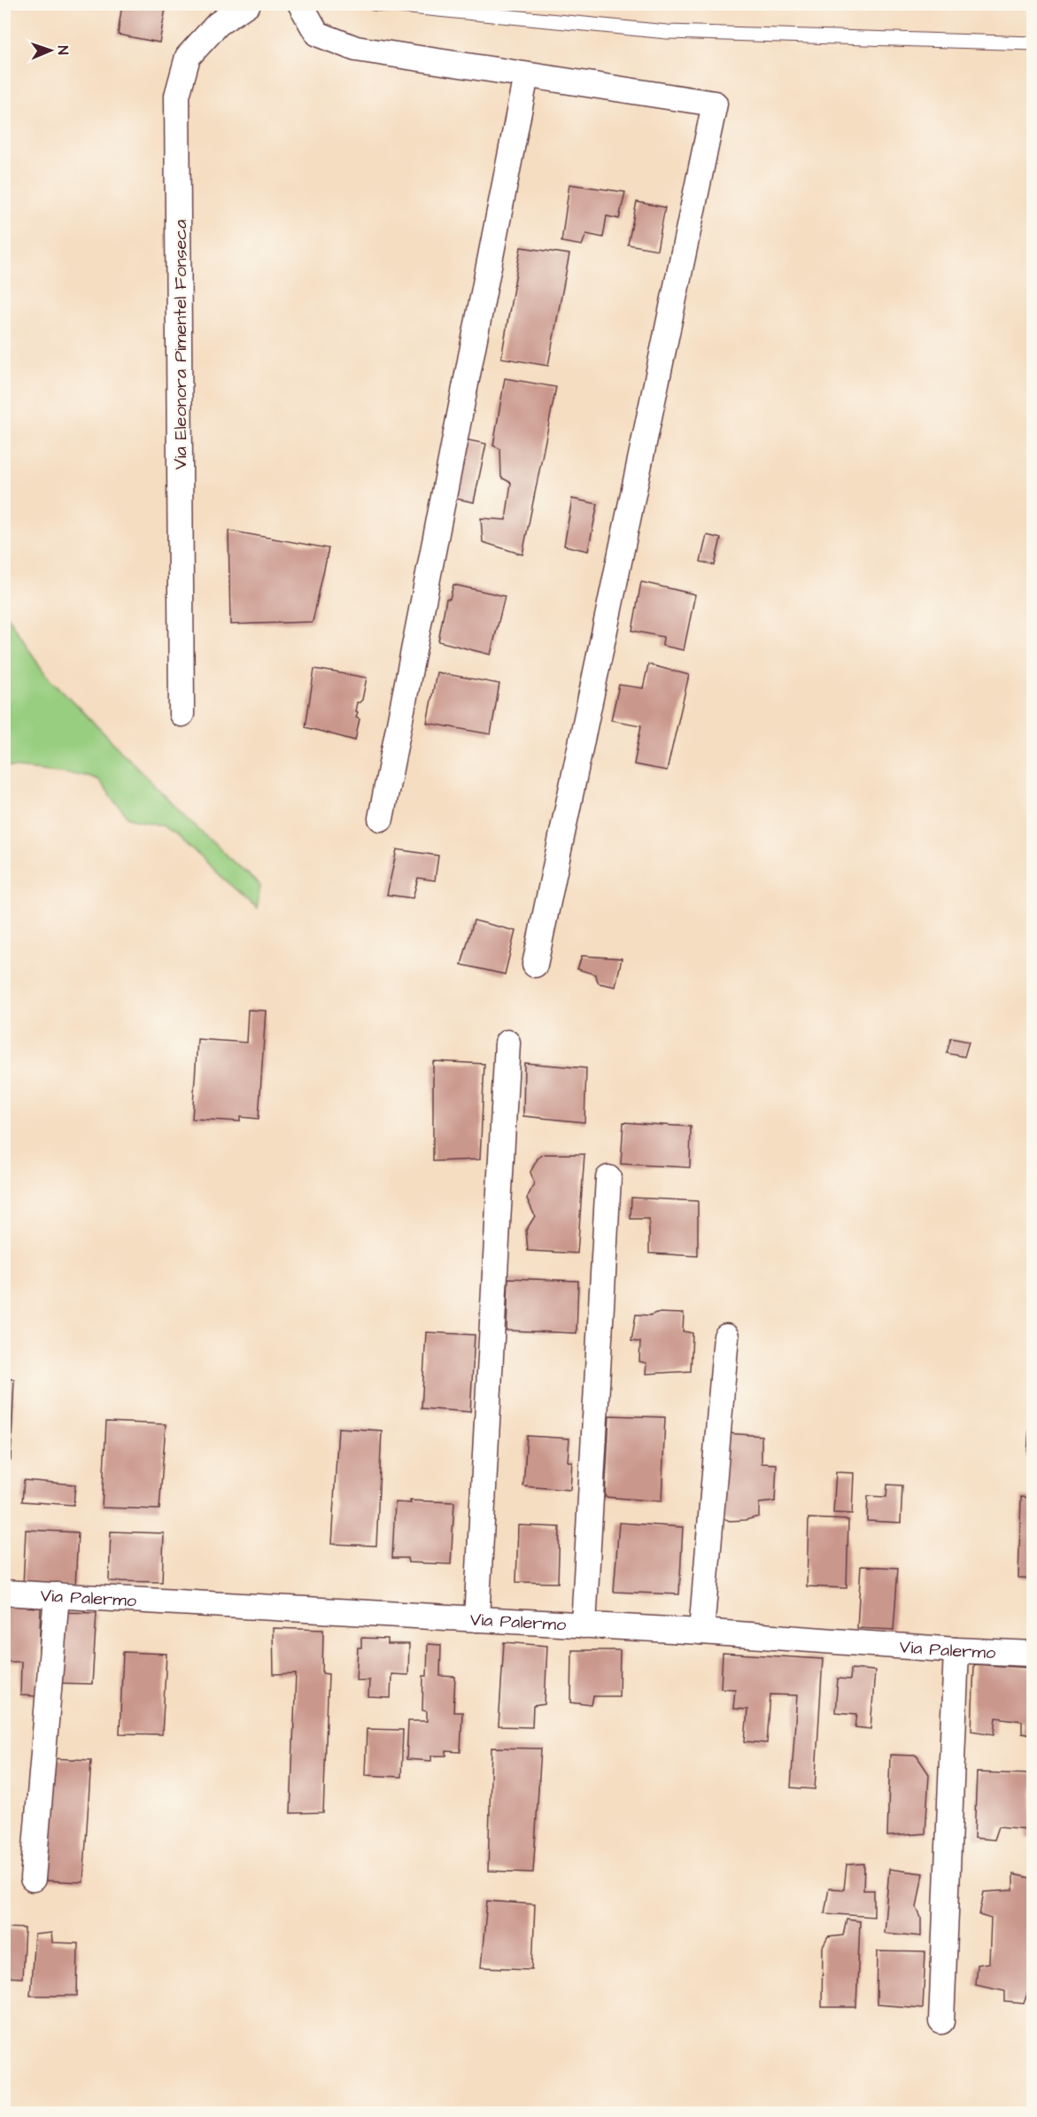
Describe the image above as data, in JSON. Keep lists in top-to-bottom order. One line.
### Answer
{"streets":{"street":["Via Eleonora Pimentel Fonseca","Via Palermo"]},"north":"right"}
